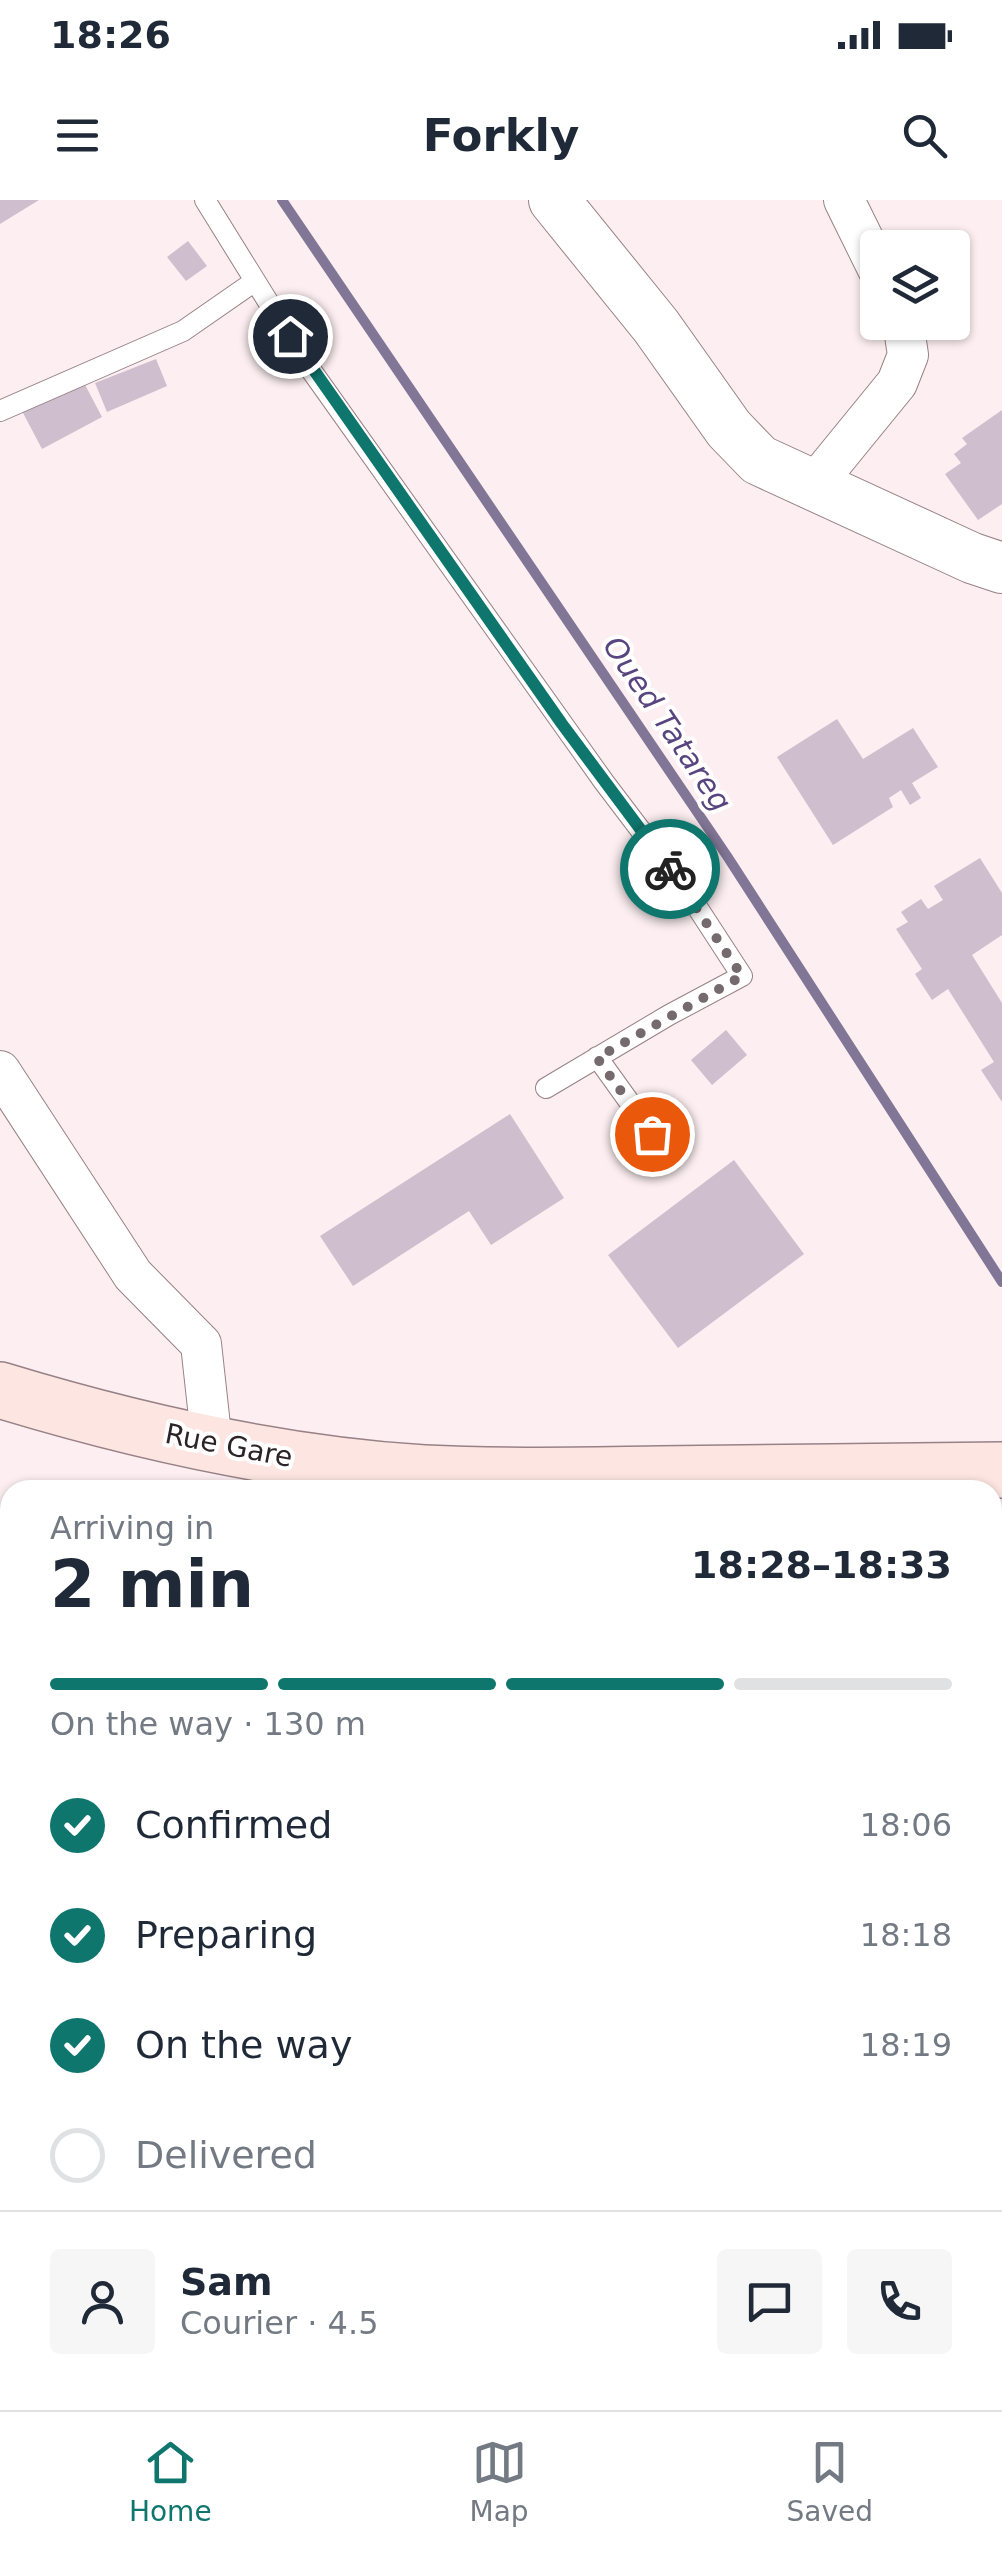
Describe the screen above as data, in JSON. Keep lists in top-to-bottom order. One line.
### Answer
{"streets":{"main road":["Rue Gare"]},"water":["Oued Tatareg"],"page":{"status":"18:26","header":"Forkly","heading":["2 min","Arriving in","18:28–18:33"],"panel":["Sam","Courier · 4.5"],"bar":"On the way · 130 m","list":[["Confirmed","18:06"],["Preparing","18:18"],["On the way","18:19"],"Delivered"],"tabs":["Home","Map","Saved"]}}
